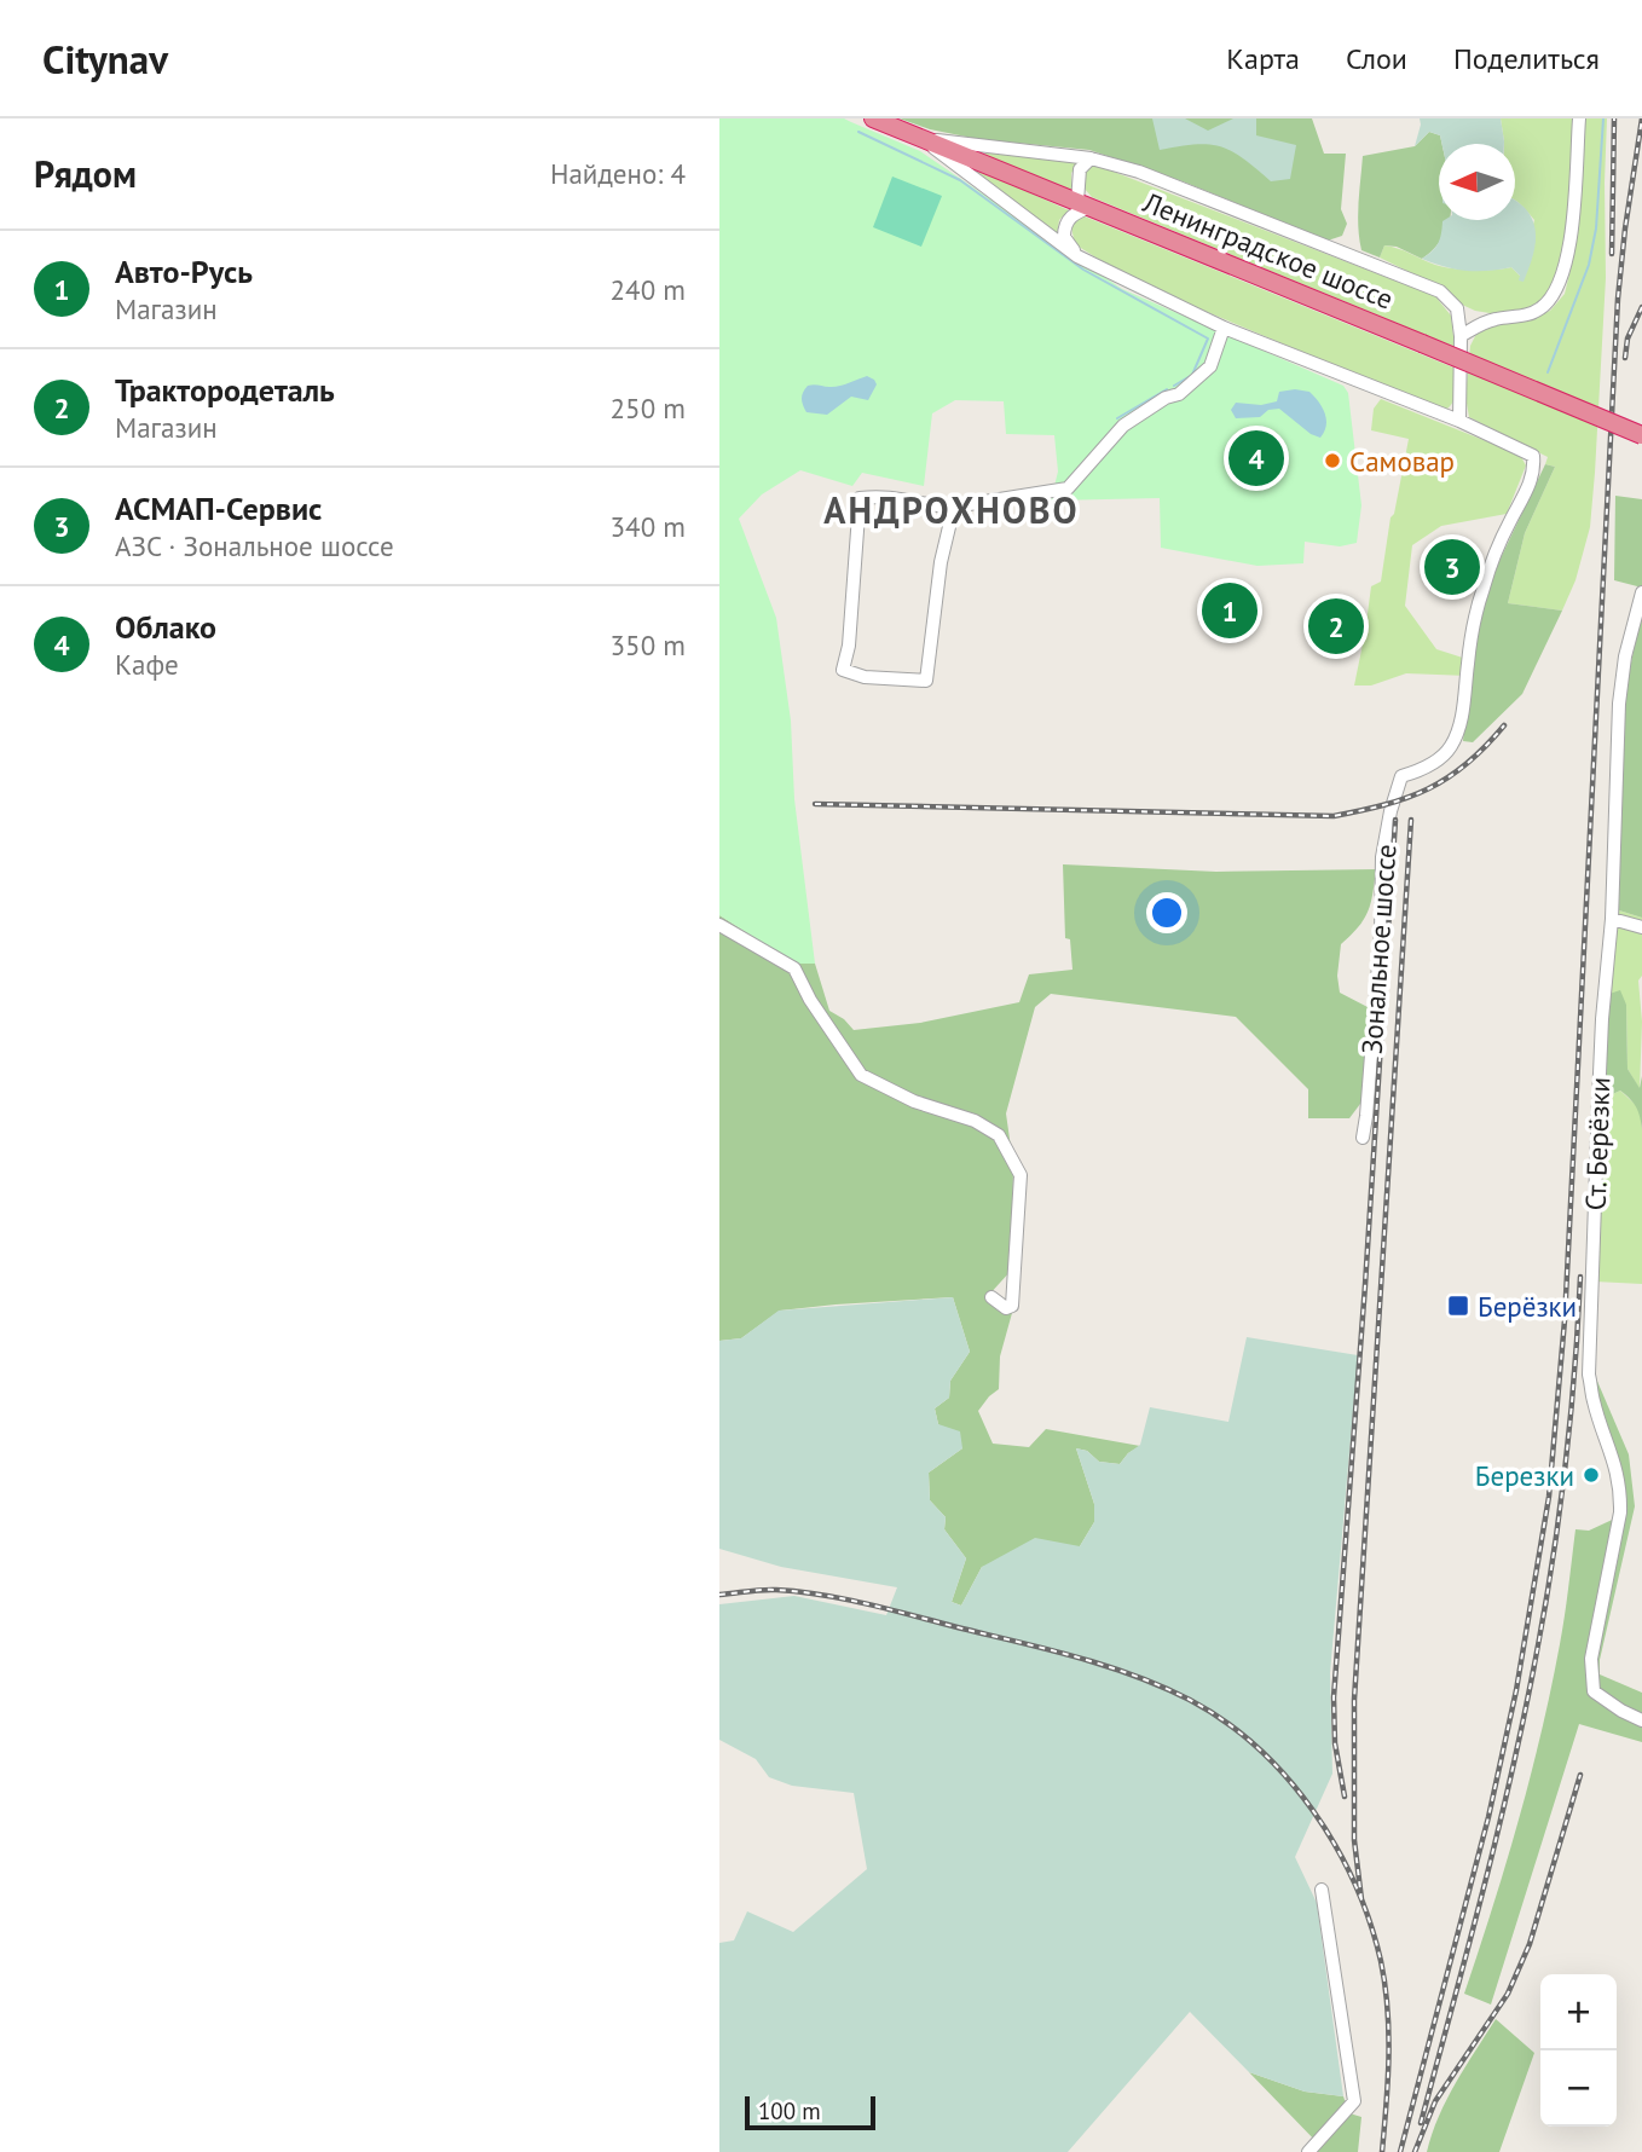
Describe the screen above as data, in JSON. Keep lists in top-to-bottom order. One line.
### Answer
{"streets":{"highway":["Ленинградское шоссе"],"street":["Зональное шоссе","Ст. Берёзки"]},"districts":["АНДРОХНОВО"],"places":{"other":["Самовар","Березки"],"transit":["Берёзки"]},"scale_bar":"100 m","north":"left","page":{"header":"Citynav","nav":["Карта","Слои","Поделиться"],"heading":["Рядом","Найдено: 4"],"list":[{"mark":"1","name":"Авто-Русь","note":"Магазин","value":"240 m"},{"mark":"2","name":"Трактородеталь","note":"Магазин","value":"250 m"},{"mark":"3","name":"АСМАП-Сервис","note":"АЗС · Зональное шоссе","value":"340 m"},{"mark":"4","name":"Облако","note":"Кафе","value":"350 m"}],"pins":["4","3","1","2"],"map_buttons":["+","−"],"scale":"100 m"}}
